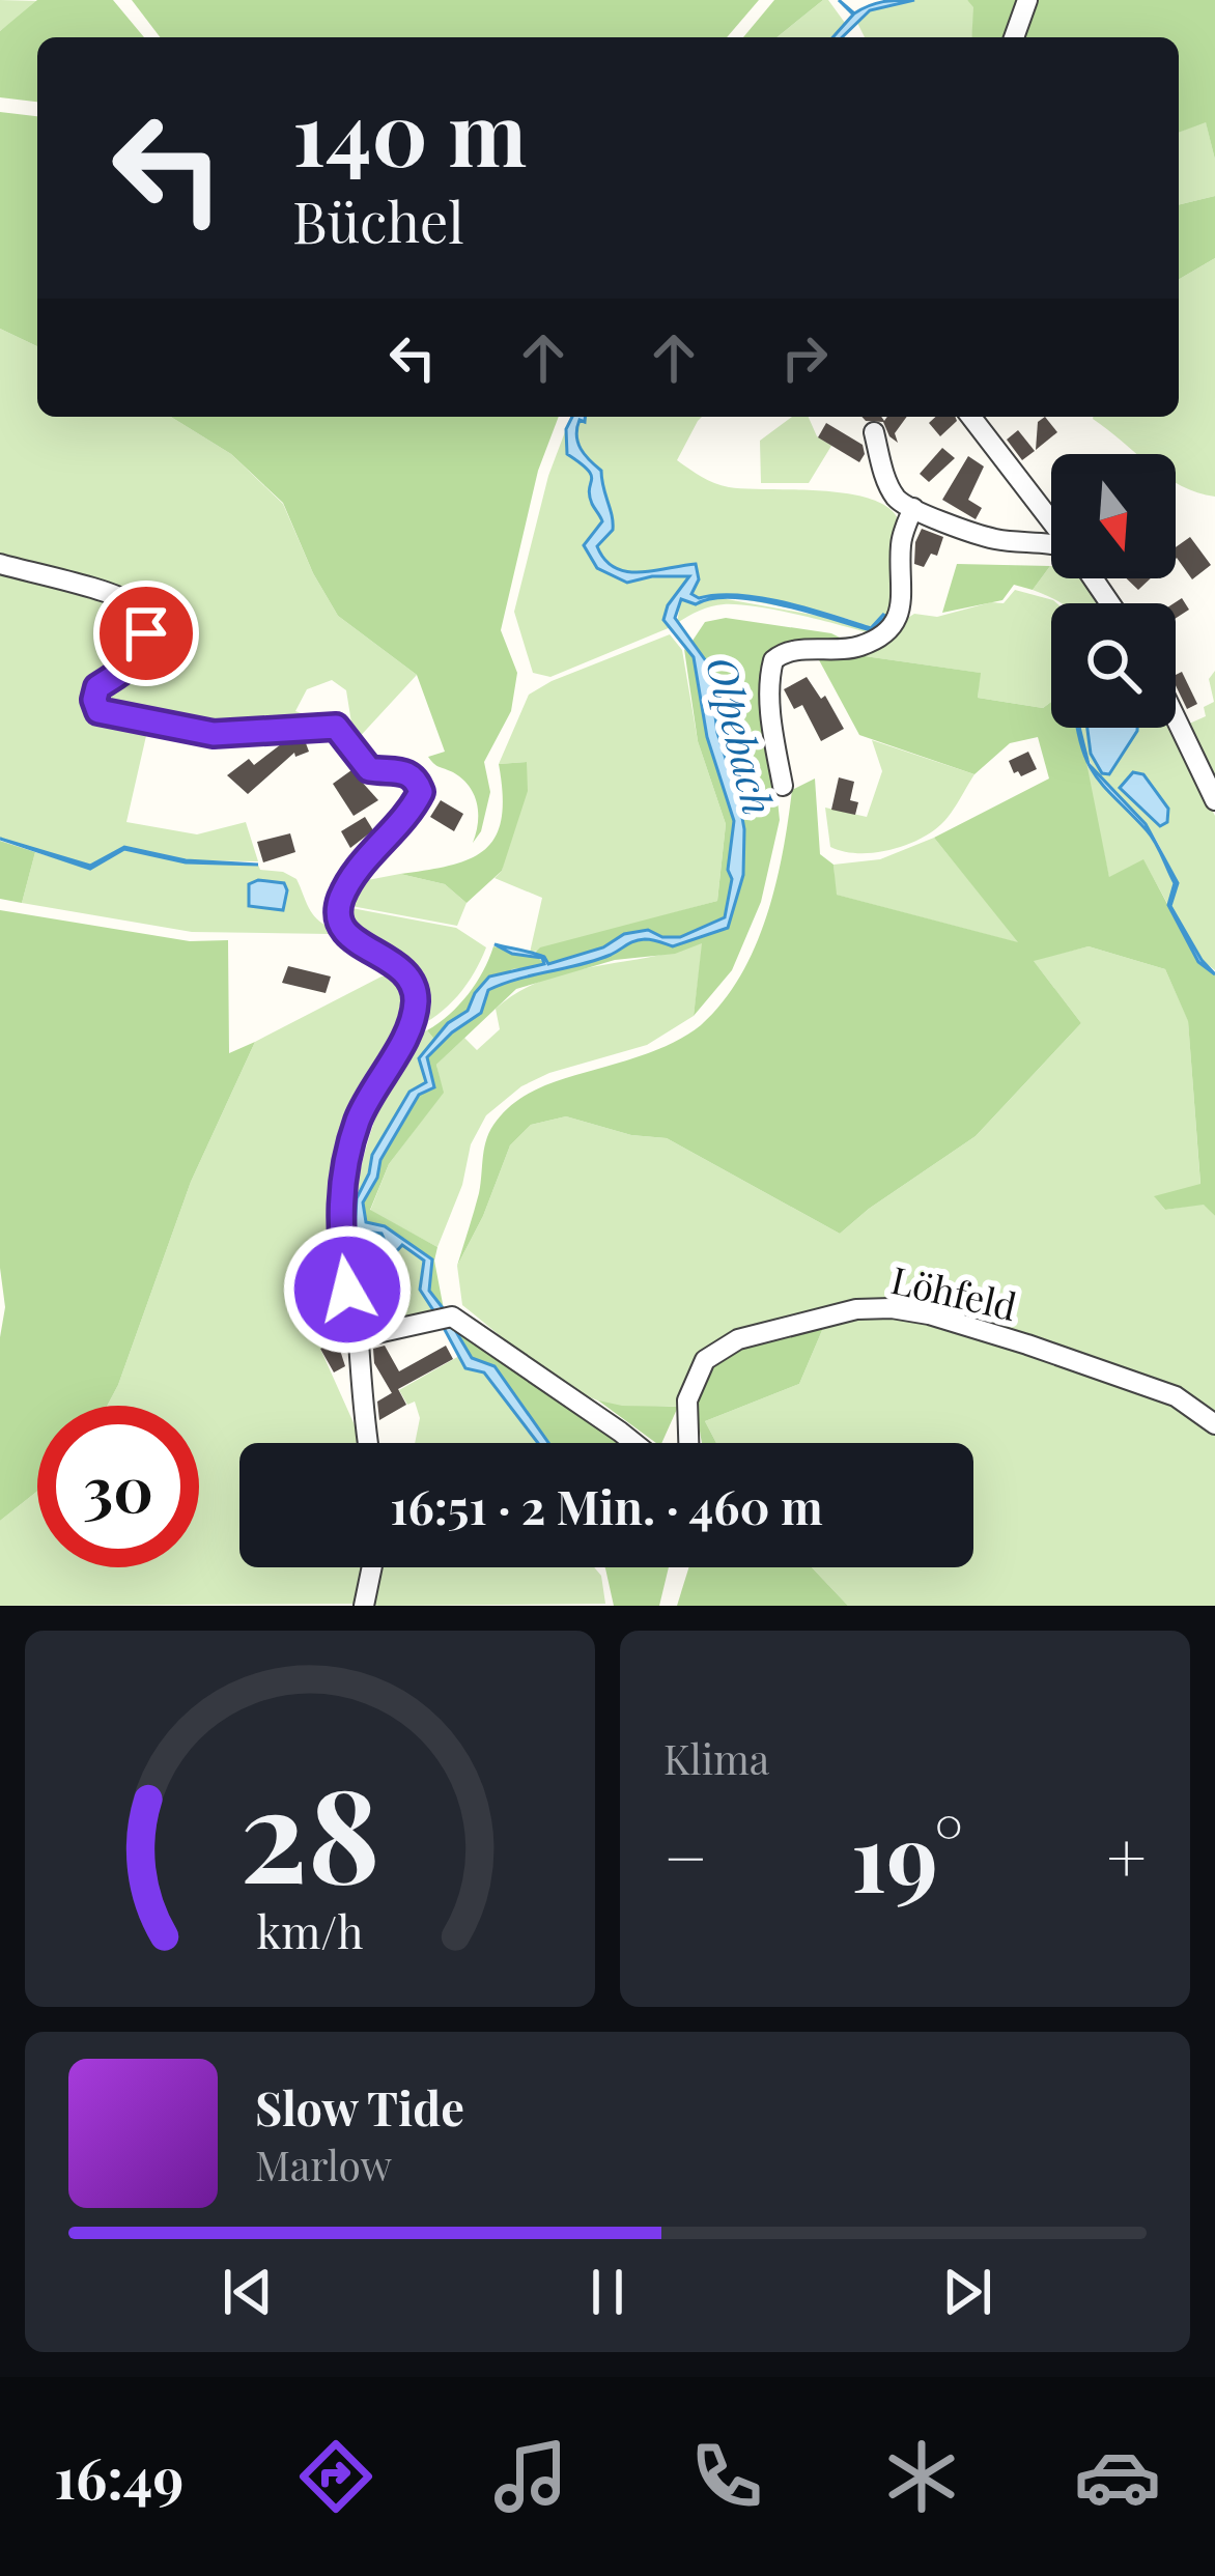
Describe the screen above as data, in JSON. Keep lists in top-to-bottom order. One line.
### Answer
{"streets":{"street":["Löhfeld"]},"water":["Olpebach"],"north":"bottom","page":{"turn":["140 m","Büchel"],"limit":"30","trip":"16:51 · 2 Min. · 460 m","tile":"Klima","heat":["−","19°","+"],"song":["Slow Tide","Marlow"],"tabs":"16:49","gauge":["28","km/h"]}}
